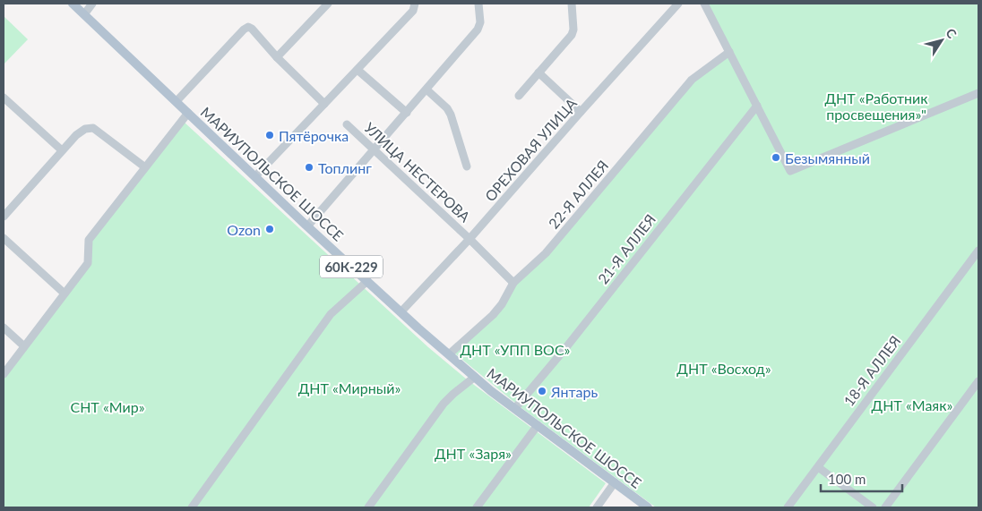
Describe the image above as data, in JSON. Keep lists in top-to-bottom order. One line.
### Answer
{"streets":{"main road":["МАРИУПОЛЬСКОЕ ШОССЕ","60К-229"],"street":["ОРЕХОВАЯ УЛИЦА","УЛИЦА НЕСТЕРОВА","22-Я АЛЛЕЯ","21-Я АЛЛЕЯ","18-Я АЛЛЕЯ"]},"crossings":[["ОРЕХОВАЯ УЛИЦА","УЛИЦА НЕСТЕРОВА"],["ОРЕХОВАЯ УЛИЦА","МАРИУПОЛЬСКОЕ ШОССЕ"],["УЛИЦА НЕСТЕРОВА","22-Я АЛЛЕЯ"],["МАРИУПОЛЬСКОЕ ШОССЕ","22-Я АЛЛЕЯ"],["МАРИУПОЛЬСКОЕ ШОССЕ","21-Я АЛЛЕЯ"]],"parks":["ДНТ «Работник просвещения»\"","ДНТ «УПП ВОС»","ДНТ «Восход»","ДНТ «Мирный»","ДНТ «Маяк»","СНТ «Мир»","ДНТ «Заря»"],"places":["Пятёрочка","Безымянный","Топлинг","Ozon","Янтарь"],"scale_bar":"100 m","north":"top right"}
